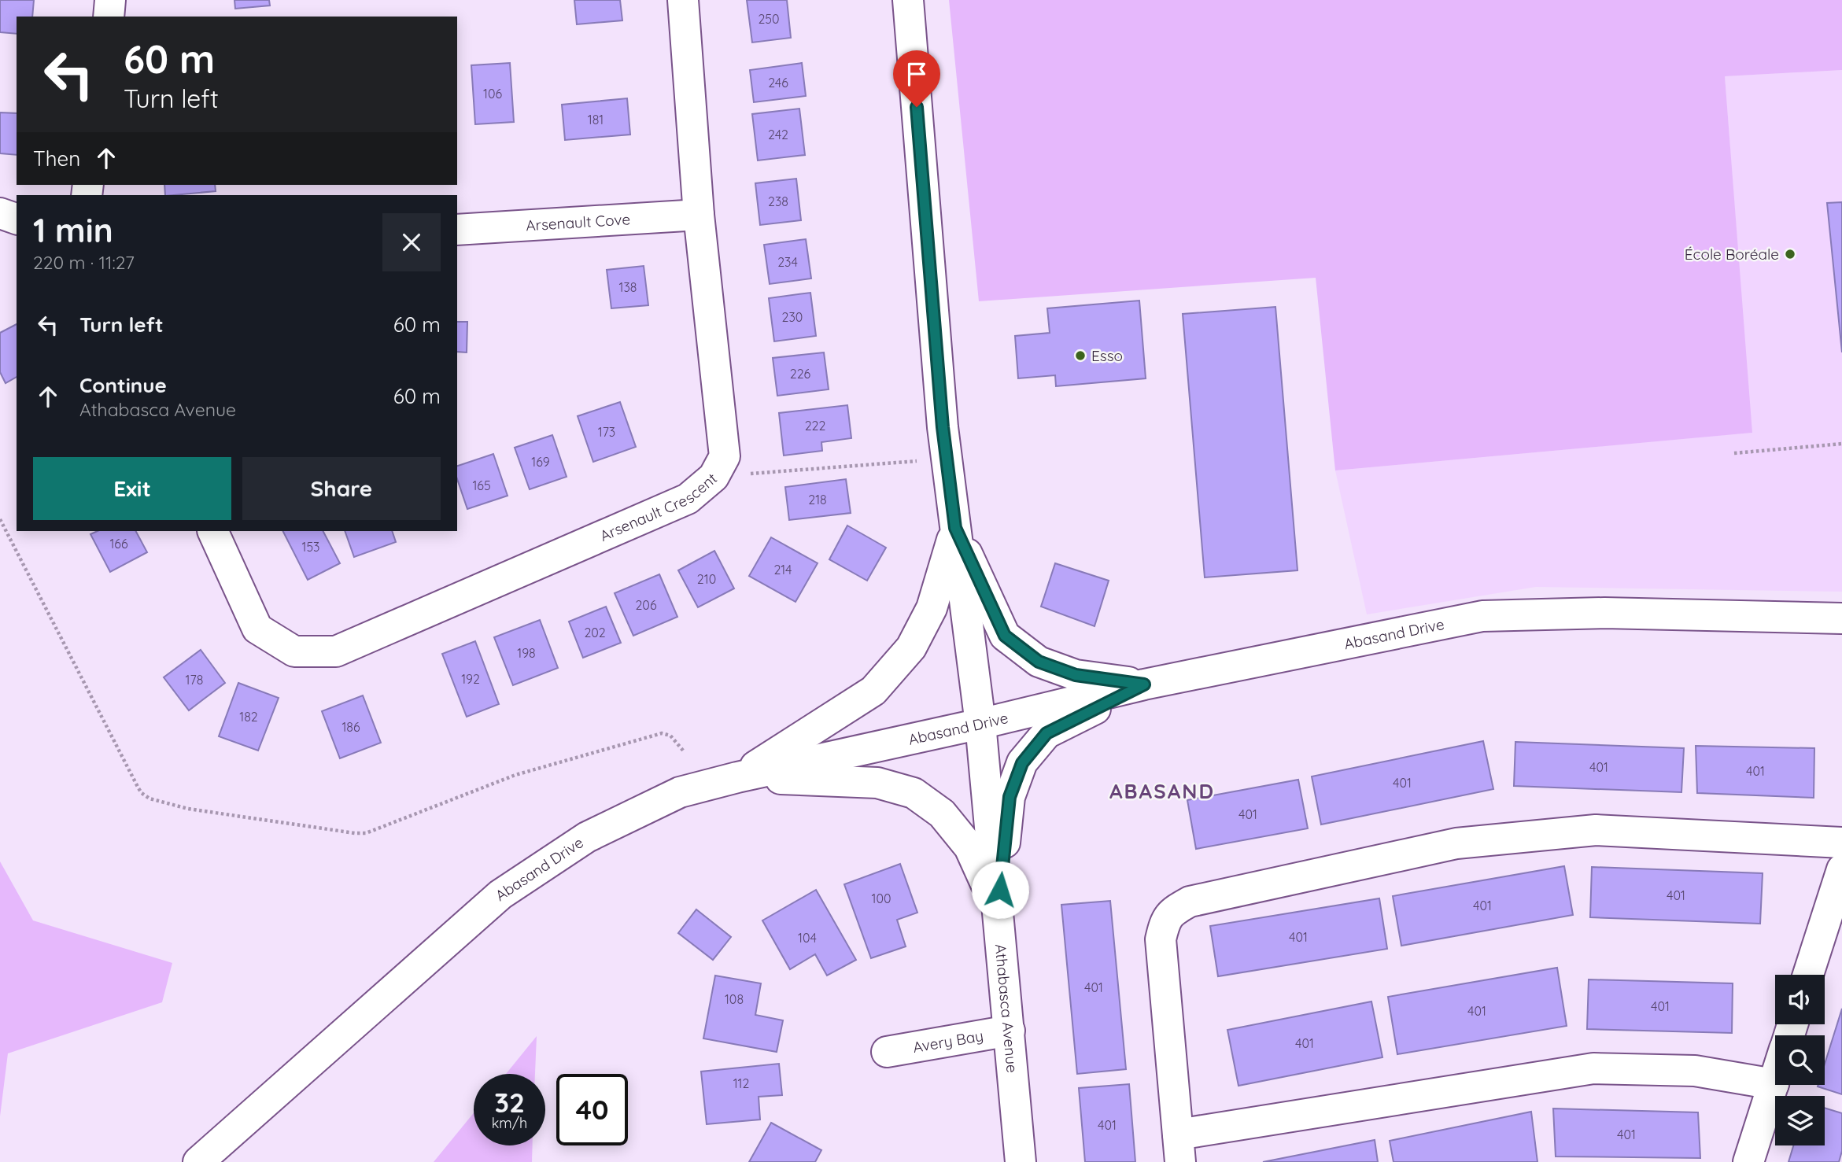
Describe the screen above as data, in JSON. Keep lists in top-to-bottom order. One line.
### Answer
{"streets":{"street":["Arsenault Cove","Arsenault Crescent","Abasand Drive","Athabasca Avenue","Avery Bay"]},"crossings":[["Arsenault Cove","Arsenault Crescent"],["Abasand Drive","Athabasca Avenue"],["Athabasca Avenue","Avery Bay"]],"districts":["ABASAND"],"places":["École Boréale","Esso"],"house_numbers":["250","246","106","181","242","238","234","138","230","226","222","173","169","165","218","166","153","214","210","206","202","198","192","178","182","186","401","401","401","401","401","100","401","401","104","401","108","401","401","401","112","401","401"],"page":{"turn":["60 m","Turn left"],"then":"Then","heading":["1 min","220 m · 11:27"],"list":[{"name":"Turn left","value":"60 m"},{"name":"Continue","note":"Athabasca Avenue","value":"60 m"}],"buttons":["Exit","Share"],"speed":"32 km/h","limit":"40"}}
